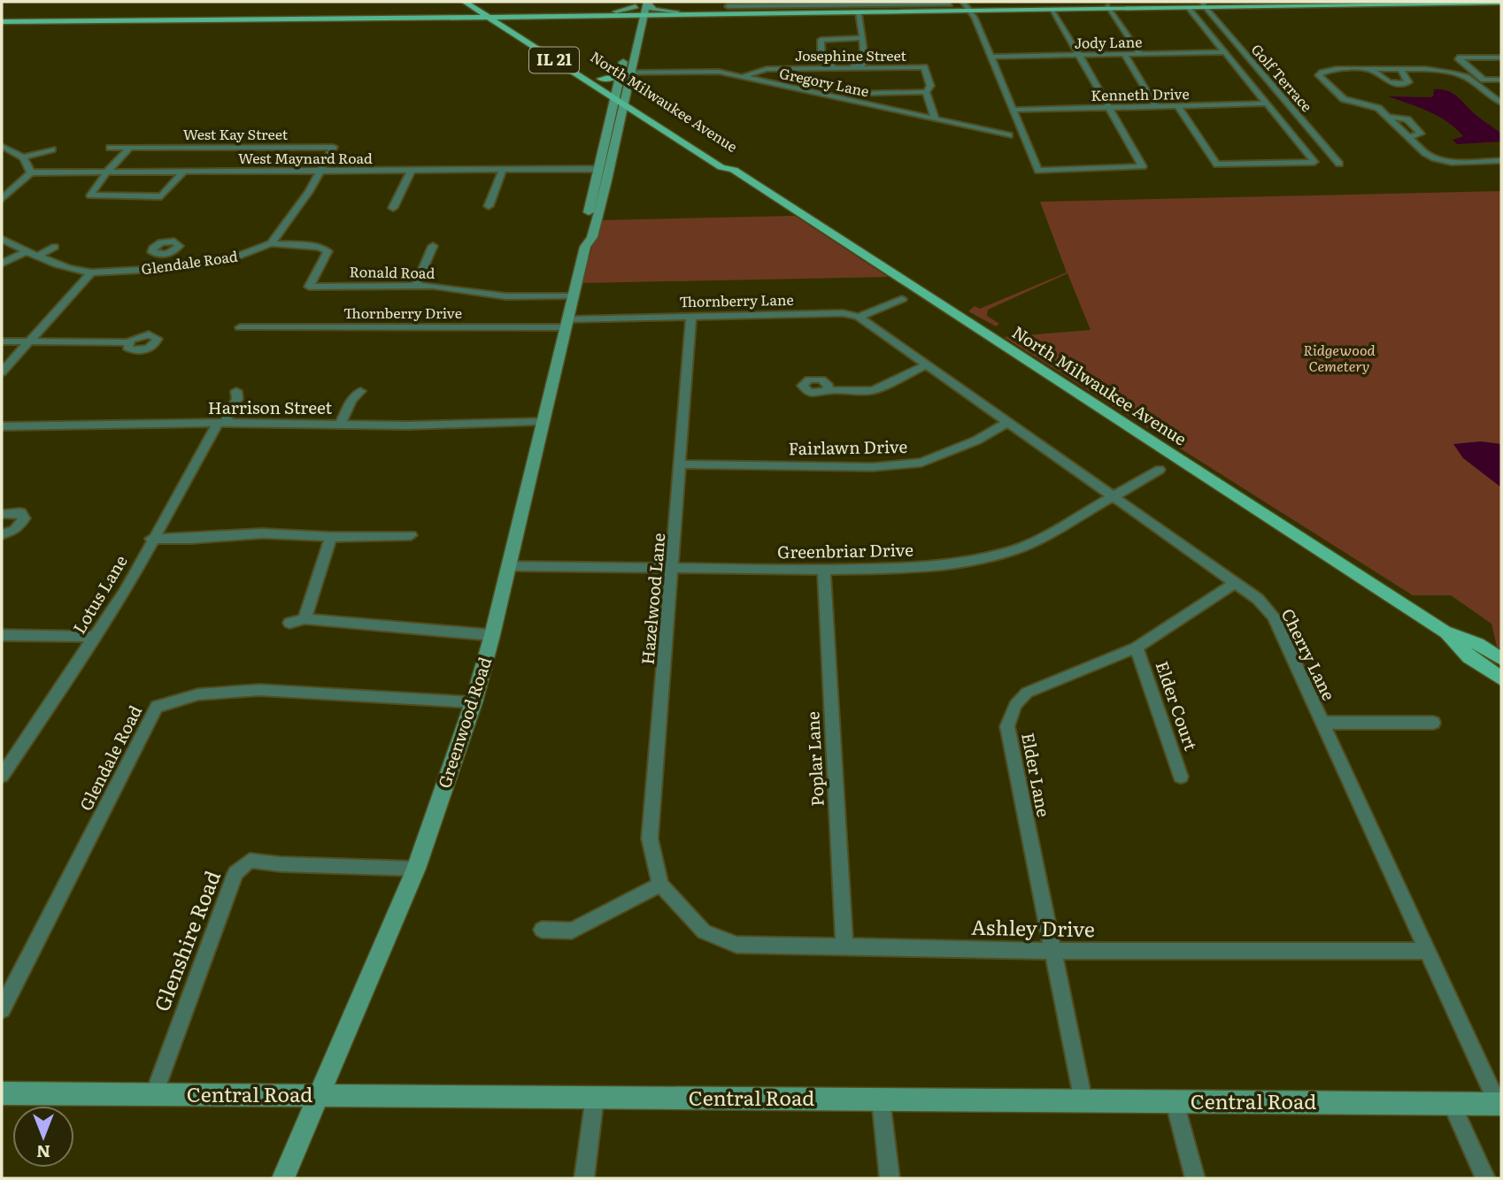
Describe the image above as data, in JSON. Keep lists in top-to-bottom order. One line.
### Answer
{"streets":{"main road":["IL 21","North Milwaukee Avenue","Greenwood Road","Central Road"],"street":["Jody Lane","Josephine Street","Golf Terrace","Gregory Lane","Kenneth Drive","West Kay Street","West Maynard Road","Glendale Road","Ronald Road","Thornberry Lane","Thornberry Drive","Harrison Street","Fairlawn Drive","Greenbriar Drive","Lotus Lane","Hazelwood Lane","Cherry Lane","Elder Court","Poplar Lane","Elder Lane","Ashley Drive","Glenshire Road"]},"crossings":[["Josephine Street","Gregory Lane"],["West Kay Street","West Maynard Road"],["West Kay Street","Glendale Road"],["West Maynard Road","Glendale Road"],["Glendale Road","Ronald Road"],["Glendale Road","Greenwood Road"],["Ronald Road","Greenwood Road"],["Thornberry Lane","Thornberry Drive"],["Thornberry Lane","Hazelwood Lane"],["Thornberry Lane","Cherry Lane"],["Thornberry Lane","Greenwood Road"],["Thornberry Drive","Greenwood Road"],["Harrison Street","Lotus Lane"],["Fairlawn Drive","Hazelwood Lane"],["Fairlawn Drive","Cherry Lane"],["Greenbriar Drive","Hazelwood Lane"],["Greenbriar Drive","Cherry Lane"],["Greenbriar Drive","Greenwood Road"],["Greenbriar Drive","Poplar Lane"],["Hazelwood Lane","Ashley Drive"],["Cherry Lane","Elder Lane"],["Cherry Lane","Ashley Drive"],["Cherry Lane","Central Road"],["Elder Court","Elder Lane"],["Greenwood Road","Glenshire Road"],["Greenwood Road","Central Road"],["Poplar Lane","Ashley Drive"],["Elder Lane","Ashley Drive"],["Elder Lane","Central Road"],["Glenshire Road","Central Road"]],"parks":["Ridgewood Cemetery"],"north":"bottom"}
